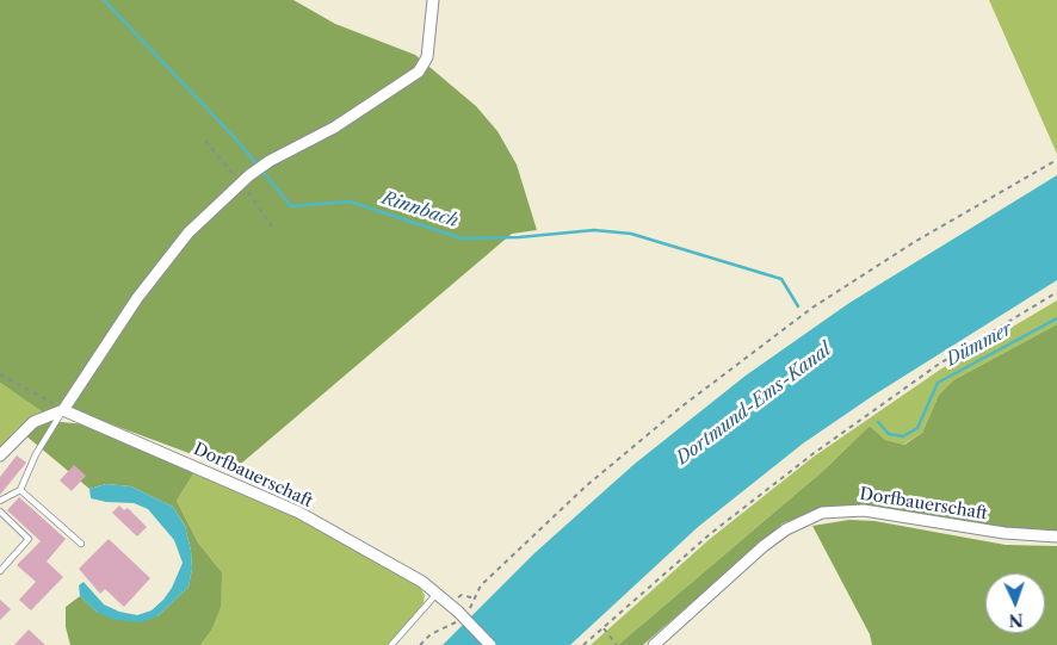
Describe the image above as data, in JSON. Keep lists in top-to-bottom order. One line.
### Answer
{"streets":{"street":["Dorfbauerschaft"]},"water":["Rinnbach","Dümmer","Dortmund-Ems-Kanal"],"north":"bottom"}
